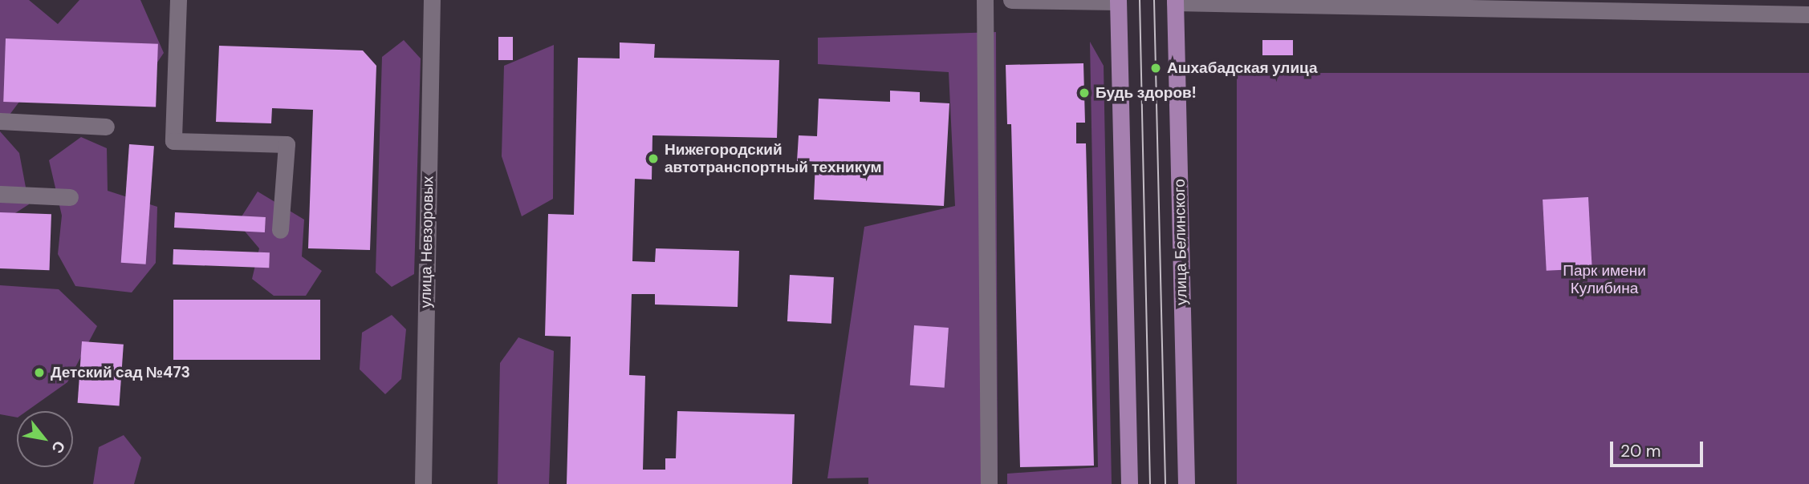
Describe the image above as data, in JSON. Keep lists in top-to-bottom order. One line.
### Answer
{"streets":{"main road":["улица Белинского"],"street":["улица Невзоровых"]},"parks":["Парк имени Кулибина"],"places":["Ашхабадская улица","Будь здоров!","Нижегородский автотранспортный техникум","Детский сад №473"],"scale_bar":"20 m","north":"bottom right"}
